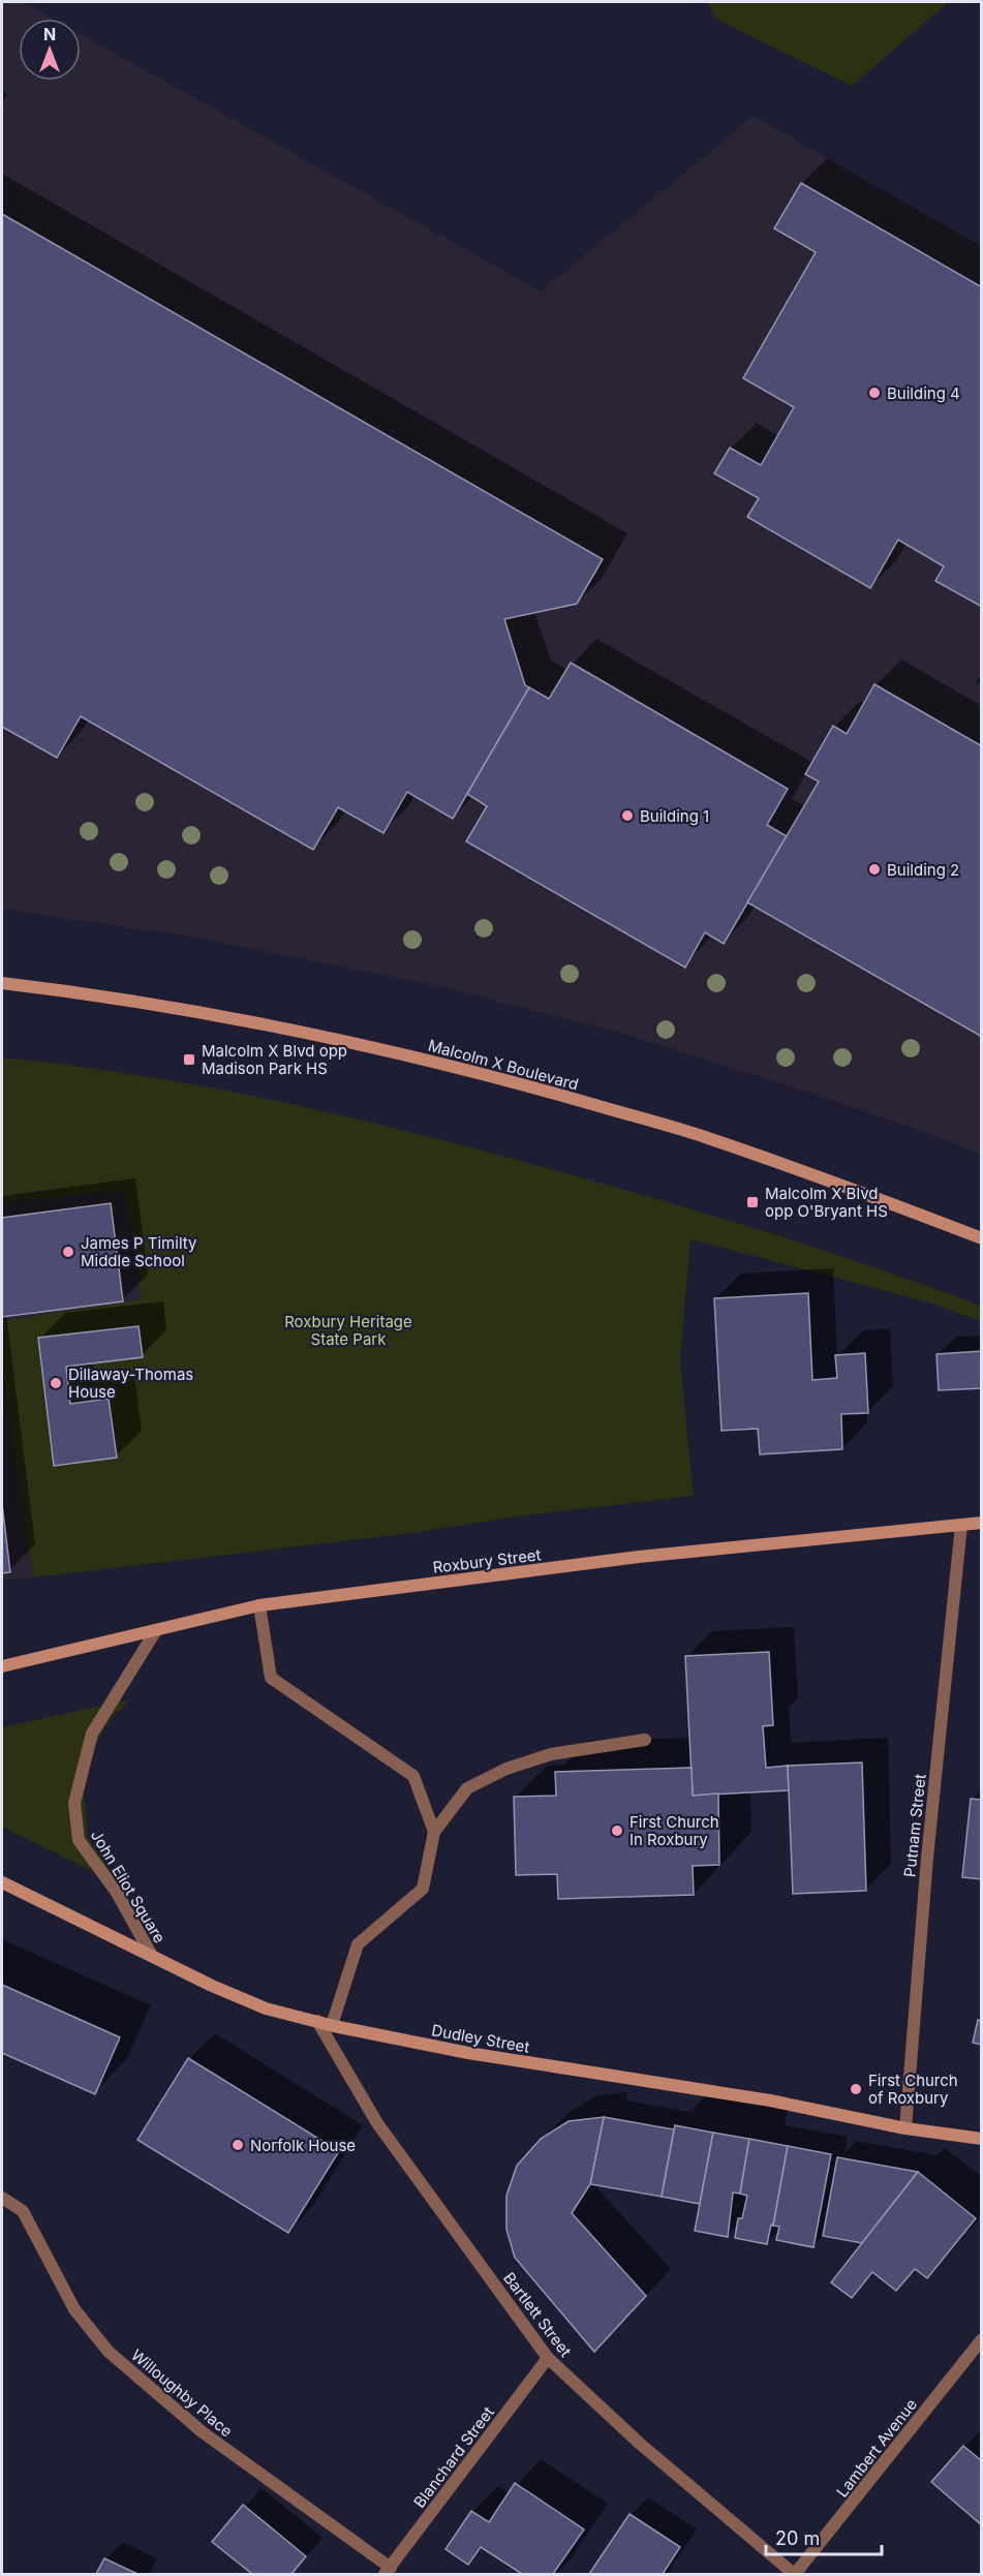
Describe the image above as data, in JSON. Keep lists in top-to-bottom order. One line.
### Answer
{"streets":{"main road":["Malcolm X Boulevard","Roxbury Street","Dudley Street"],"street":["Putnam Street","John Eliot Square","Bartlett Street","Willoughby Place","Lambert Avenue","Blanchard Street"]},"crossings":[["Roxbury Street","Putnam Street"],["Roxbury Street","John Eliot Square"],["Putnam Street","Dudley Street"],["John Eliot Square","Dudley Street"],["Dudley Street","Bartlett Street"],["Bartlett Street","Lambert Avenue"],["Bartlett Street","Blanchard Street"],["Willoughby Place","Blanchard Street"]],"parks":["Roxbury Heritage State Park"],"places":{"other":["Building 4","Building 1","Building 2","James P Timilty Middle School","Dillaway-Thomas House","First Church In Roxbury","First Church of Roxbury","Norfolk House"],"transit":["Malcolm X Blvd opp Madison Park HS","Malcolm X Blvd opp O'Bryant HS"]},"scale_bar":"20 m","north":"top"}
